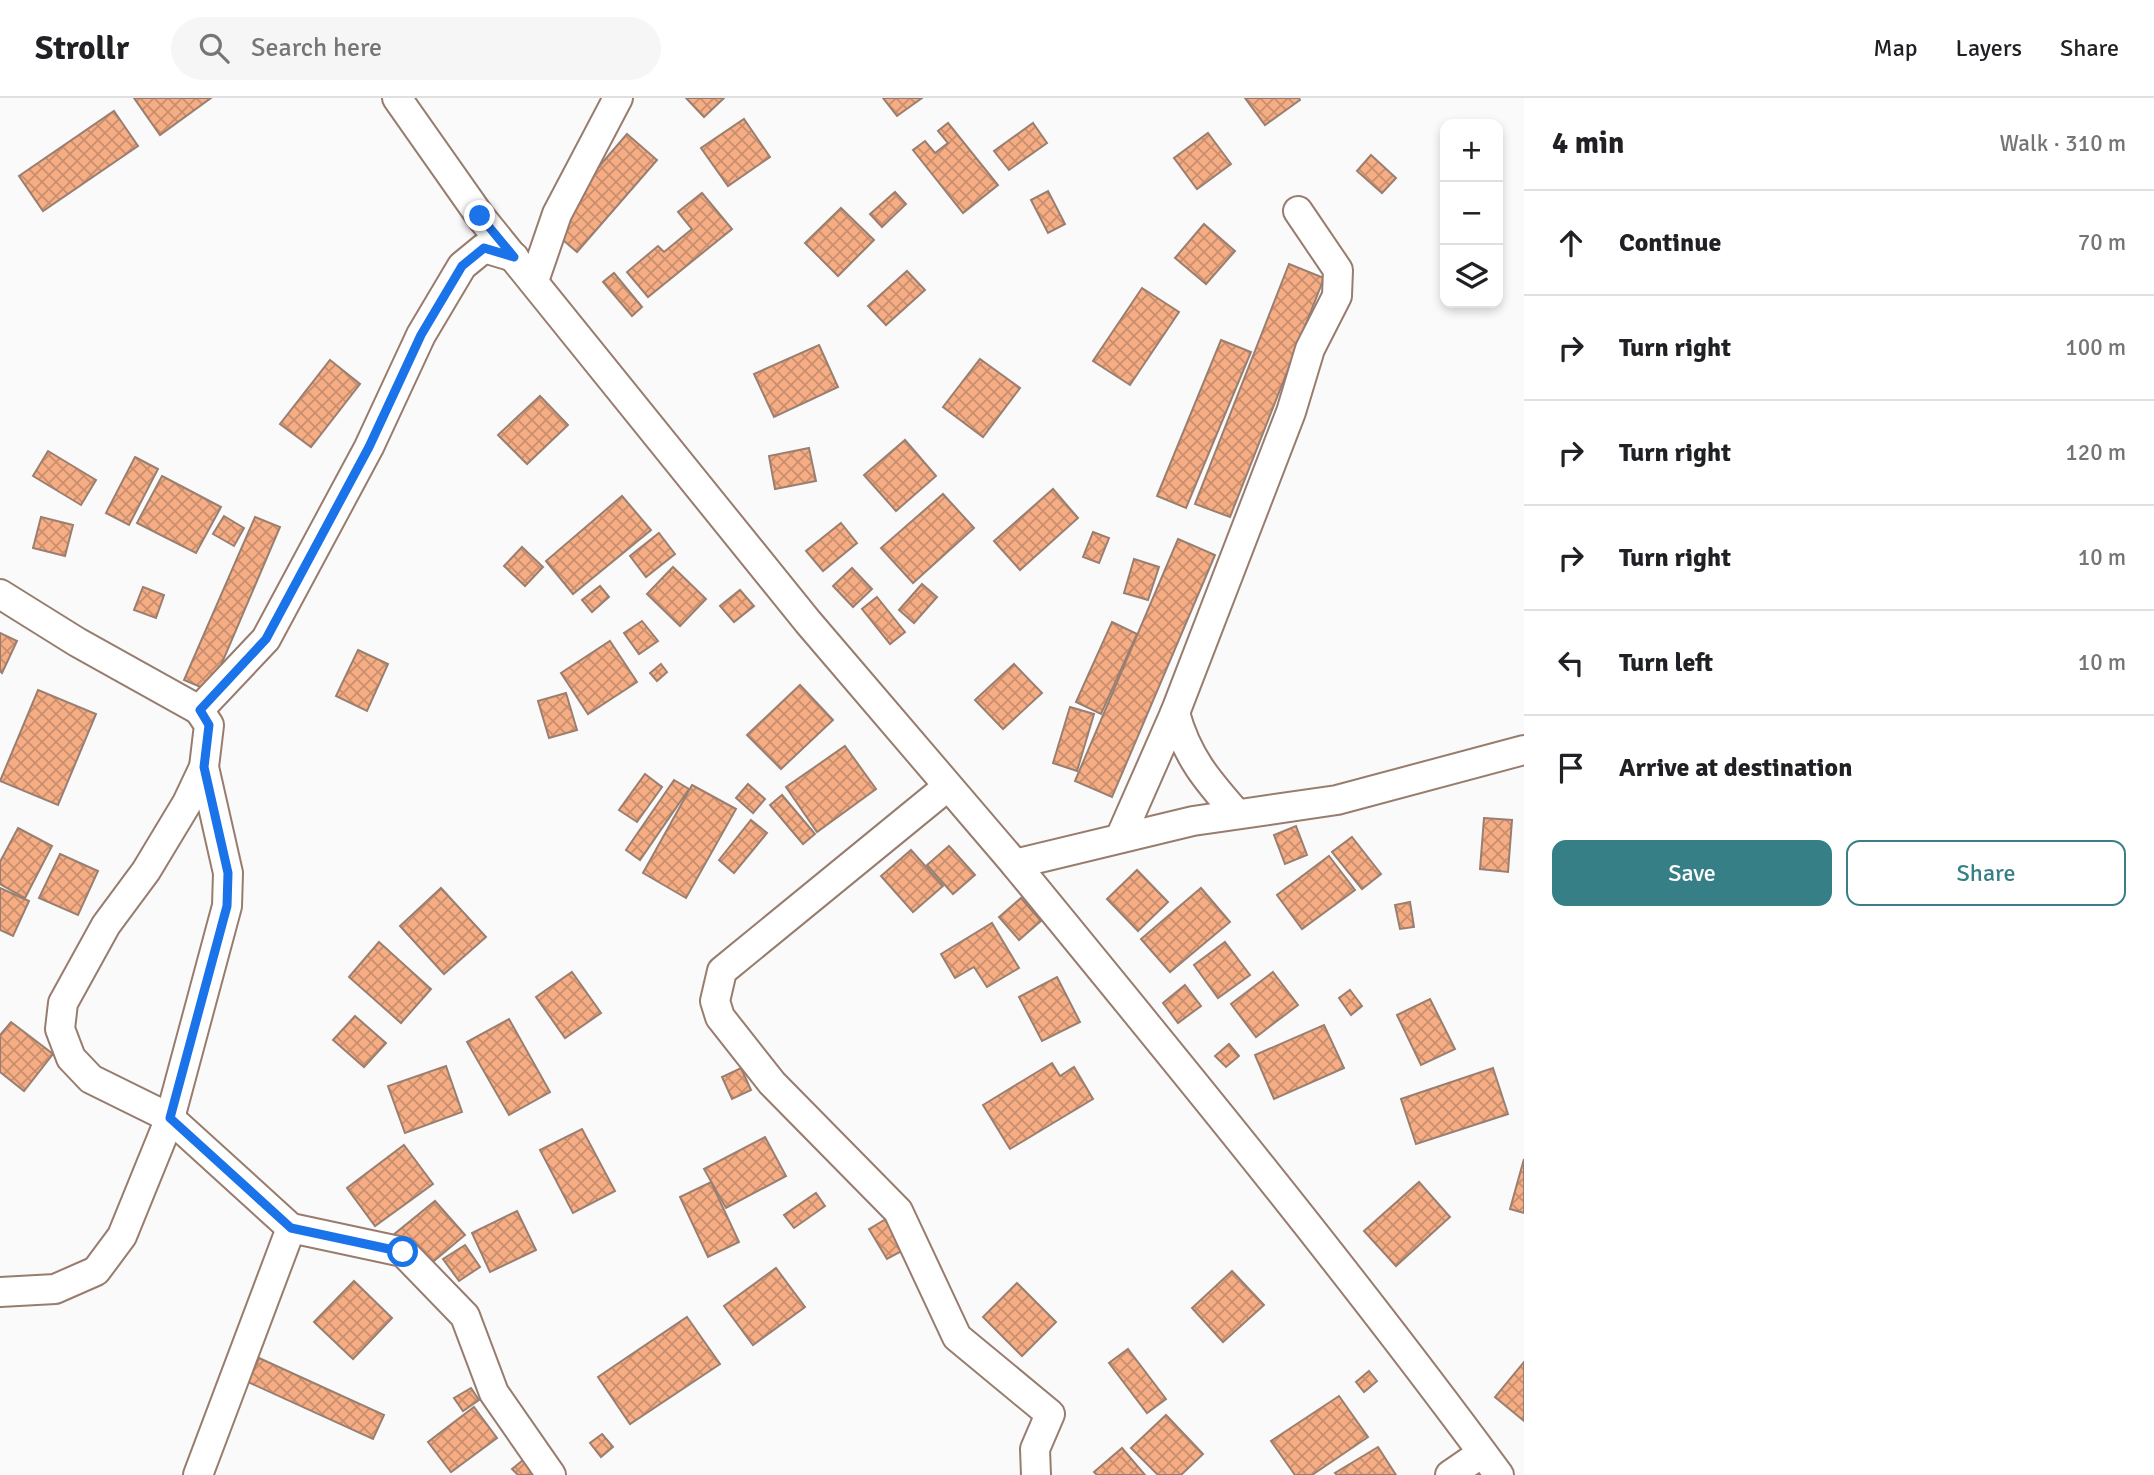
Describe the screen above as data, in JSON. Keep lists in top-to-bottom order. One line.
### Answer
{"page":{"header":"Strollr","search":"Search here","nav":["Map","Layers","Share"],"heading":["4 min","Walk · 310 m"],"map_buttons":["+","−"],"list":[["Continue","70 m"],["Turn right","100 m"],["Turn right","120 m"],["Turn right","10 m"],["Turn left","10 m"],"Arrive at destination"],"buttons":["Save","Share"]}}
